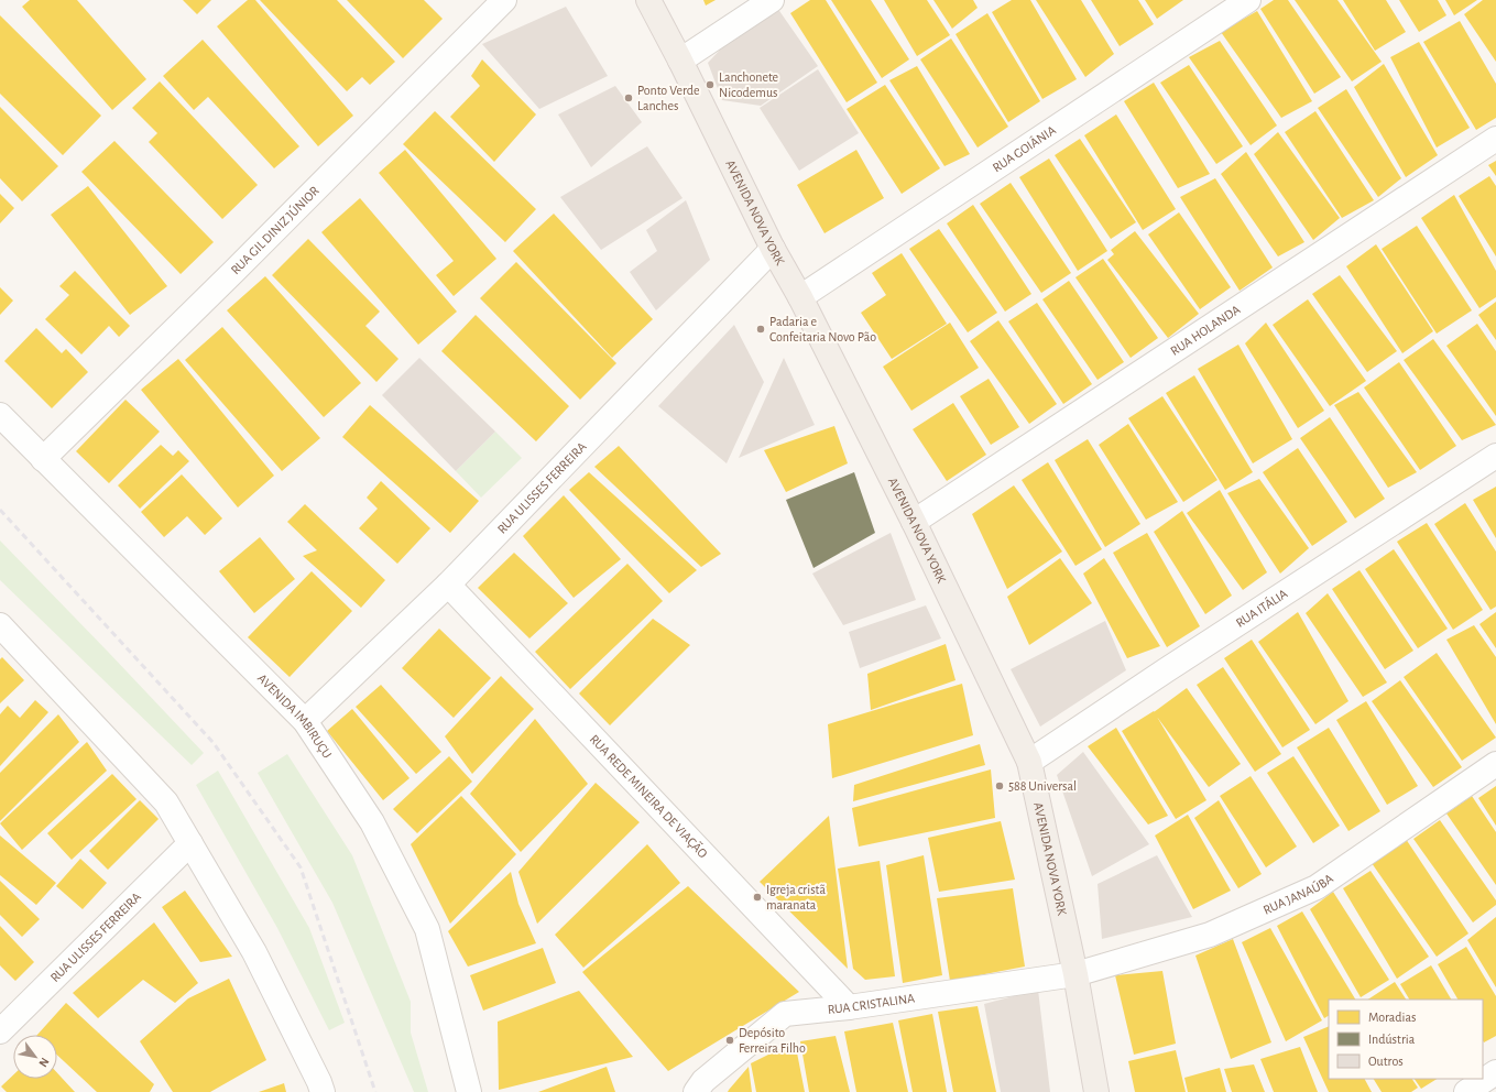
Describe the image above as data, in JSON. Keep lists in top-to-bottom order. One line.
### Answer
{"streets":{"main road":["AVENIDA NOVA YORK"],"street":["RUA GOIÂNIA","RUA GIL DINIZ JÚNIOR","RUA HOLANDA","RUA ULISSES FERREIRA","RUA ITÁLIA","AVENIDA IMBIRUÇU","RUA REDE MINEIRA DE VIAÇÃO","RUA JANAÚBA","RUA CRISTALINA"]},"crossings":[["RUA GOIÂNIA","AVENIDA NOVA YORK"],["AVENIDA NOVA YORK","RUA HOLANDA"],["AVENIDA NOVA YORK","RUA ULISSES FERREIRA"],["AVENIDA NOVA YORK","RUA ITÁLIA"],["AVENIDA NOVA YORK","RUA JANAÚBA"],["AVENIDA NOVA YORK","RUA CRISTALINA"],["RUA GIL DINIZ JÚNIOR","AVENIDA IMBIRUÇU"],["RUA ULISSES FERREIRA","AVENIDA IMBIRUÇU"],["RUA ULISSES FERREIRA","RUA REDE MINEIRA DE VIAÇÃO"],["RUA REDE MINEIRA DE VIAÇÃO","RUA CRISTALINA"],["RUA JANAÚBA","RUA CRISTALINA"]],"places":["Lanchonete Nicodemus","Ponto Verde Lanches","Padaria e Confeitaria Novo Pão","588 Universal","Igreja cristã maranata","Depósito Ferreira Filho"],"legend":["Moradias","Indústria","Outros"],"north":"bottom right"}
